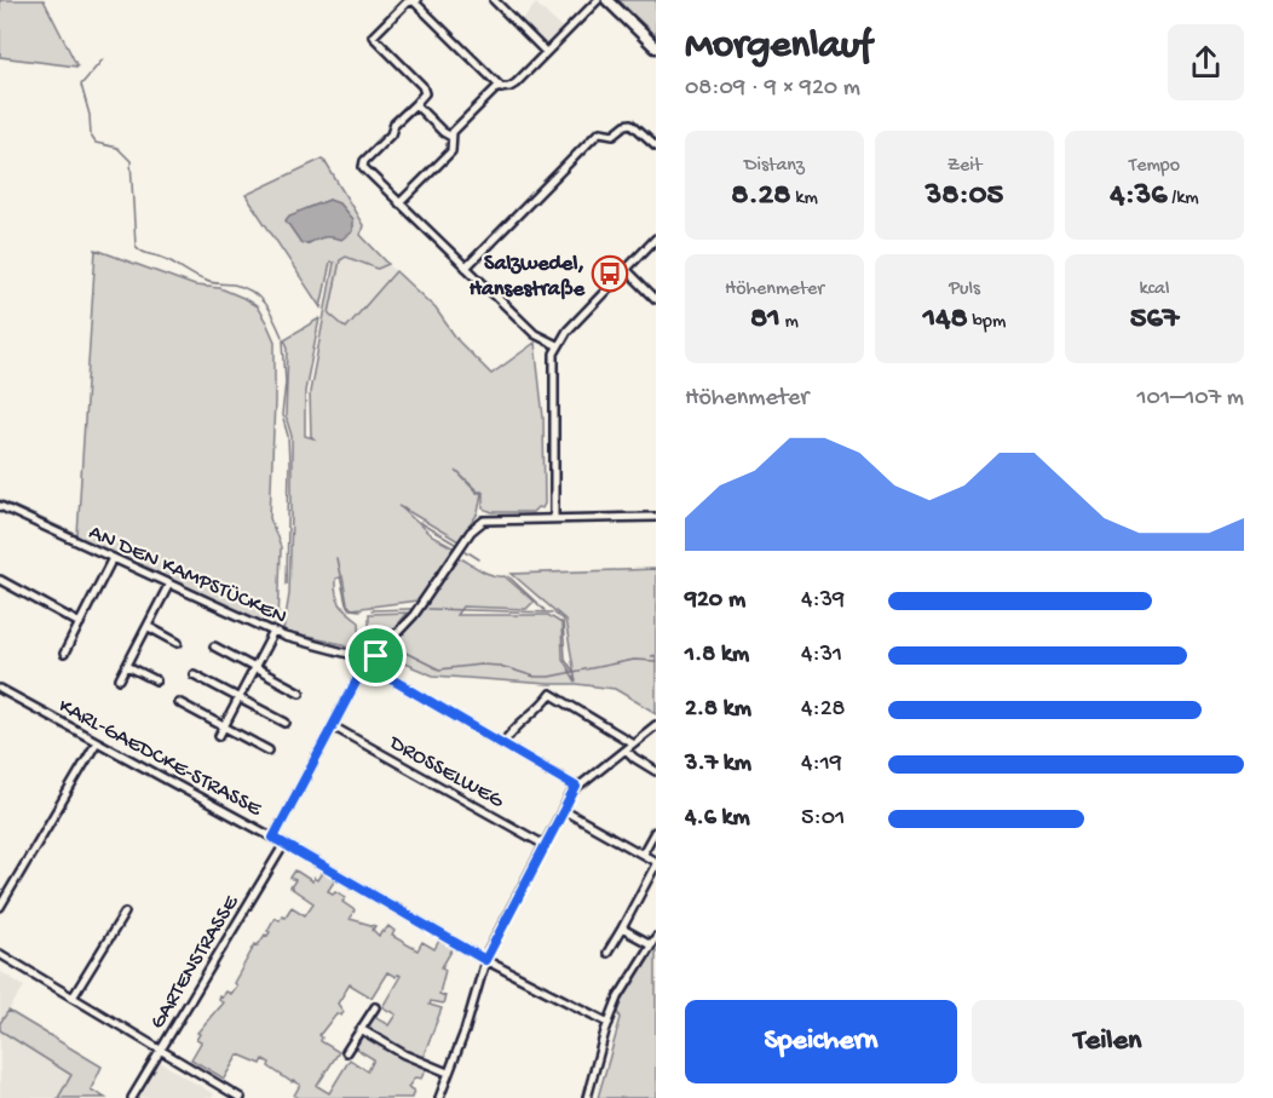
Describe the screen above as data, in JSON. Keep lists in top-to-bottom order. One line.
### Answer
{"streets":{"street":["AN DEN KAMPSTÜCKEN","KARL-GAEDCKE-STRASSE","DROSSELWEG","GARTENSTRASSE"]},"crossings":[["KARL-GAEDCKE-STRASSE","GARTENSTRASSE"]],"places":{"bus stop":["Salzwedel, Hansestraße"]},"page":{"heading":["Morgenlauf","08:09 · 9 × 920 m"],"stats":[["Distanz","8.28 km"],["Zeit","38:05"],["Tempo","4:36 /km"],["Höhenmeter","81 m"],["Puls","148 bpm"],["kcal","567"]],"chart":["Höhenmeter","101–107 m"],"list":[{"name":"920 m","note":"4:39"},{"name":"1.8 km","note":"4:31"},{"name":"2.8 km","note":"4:28"},{"name":"3.7 km","note":"4:19"},{"name":"4.6 km","note":"5:01"}],"buttons":["Speichern","Teilen"]}}
